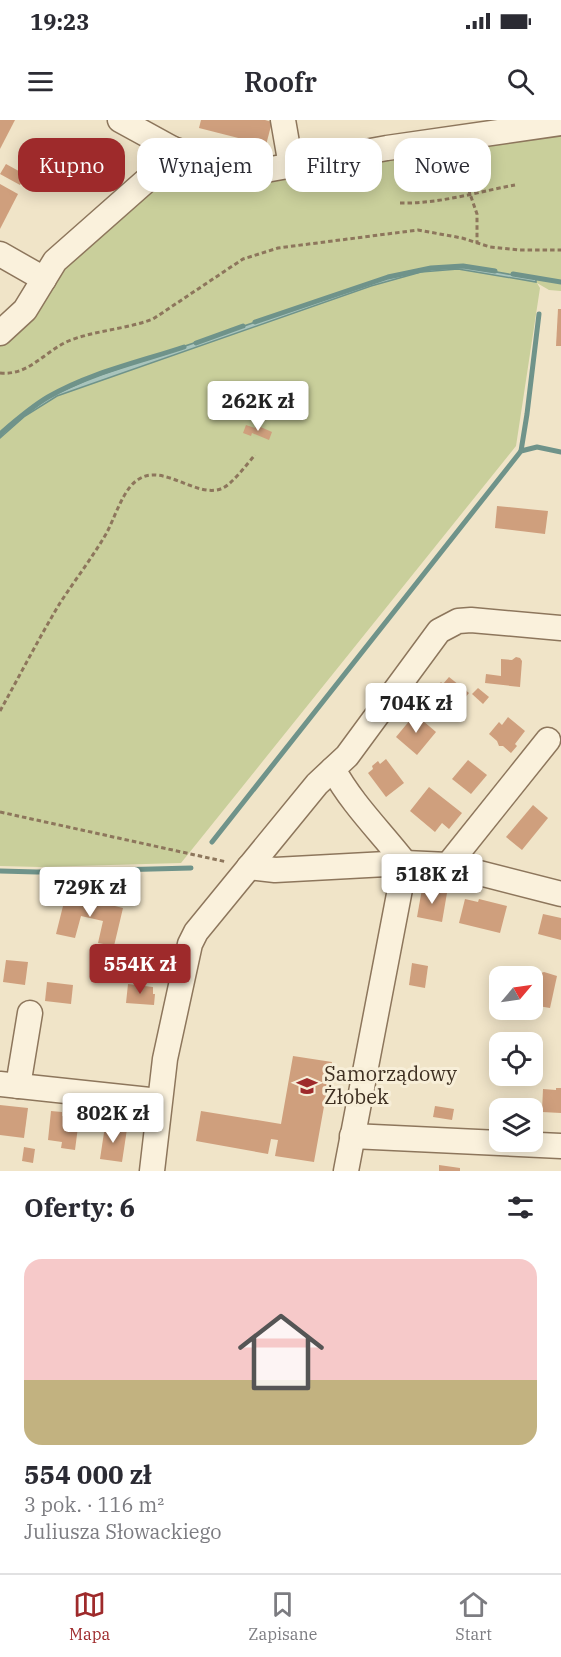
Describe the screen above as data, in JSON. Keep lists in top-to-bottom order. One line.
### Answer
{"places":{"school or university":["Samorządowy Żłobek"]},"north":"top right","page":{"status":"19:23","header":"Roofr","chip":["Kupno","Wynajem","Filtry","Nowe"],"price":["262K zł","704K zł","518K zł","729K zł","554K zł","802K zł"],"heading":"Oferty: 6","list":[{"name":"554 000 zł","note":"3 pok. · 116 m² · Juliusza Słowackiego"}],"tabs":["Mapa","Zapisane","Start"]}}
